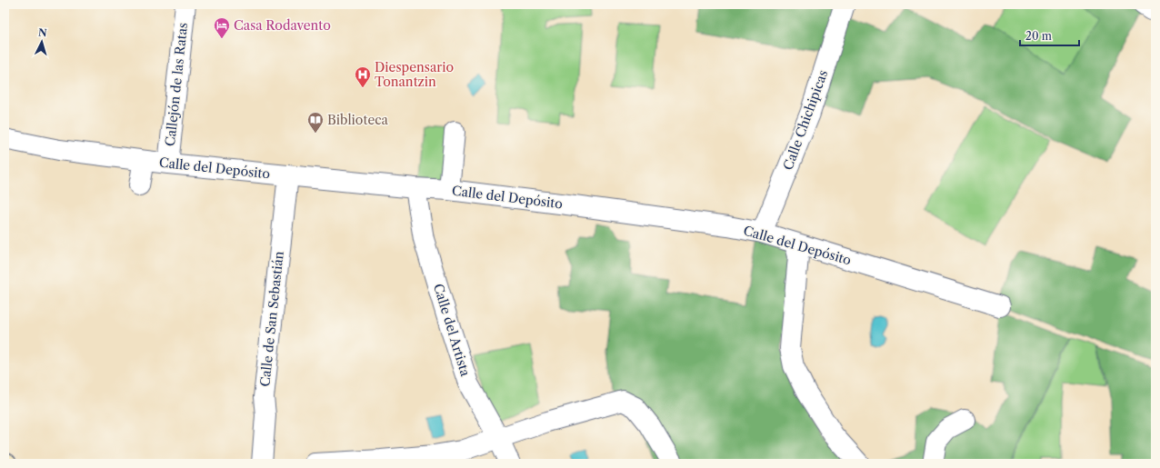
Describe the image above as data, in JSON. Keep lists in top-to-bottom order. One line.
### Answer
{"streets":{"street":["Callejón de las Ratas","Calle Chichipicas","Calle del Depósito","Calle de San Sebastián","Calle del Artista"]},"crossings":[["Callejón de las Ratas","Calle del Depósito"],["Calle Chichipicas","Calle del Depósito"],["Calle del Depósito","Calle de San Sebastián"],["Calle del Depósito","Calle del Artista"]],"places":{"hotel":["Casa Rodavento"],"hospital":["Diespensario Tonantzin"],"library":["Biblioteca"]},"scale_bar":"20 m","north":"top"}
